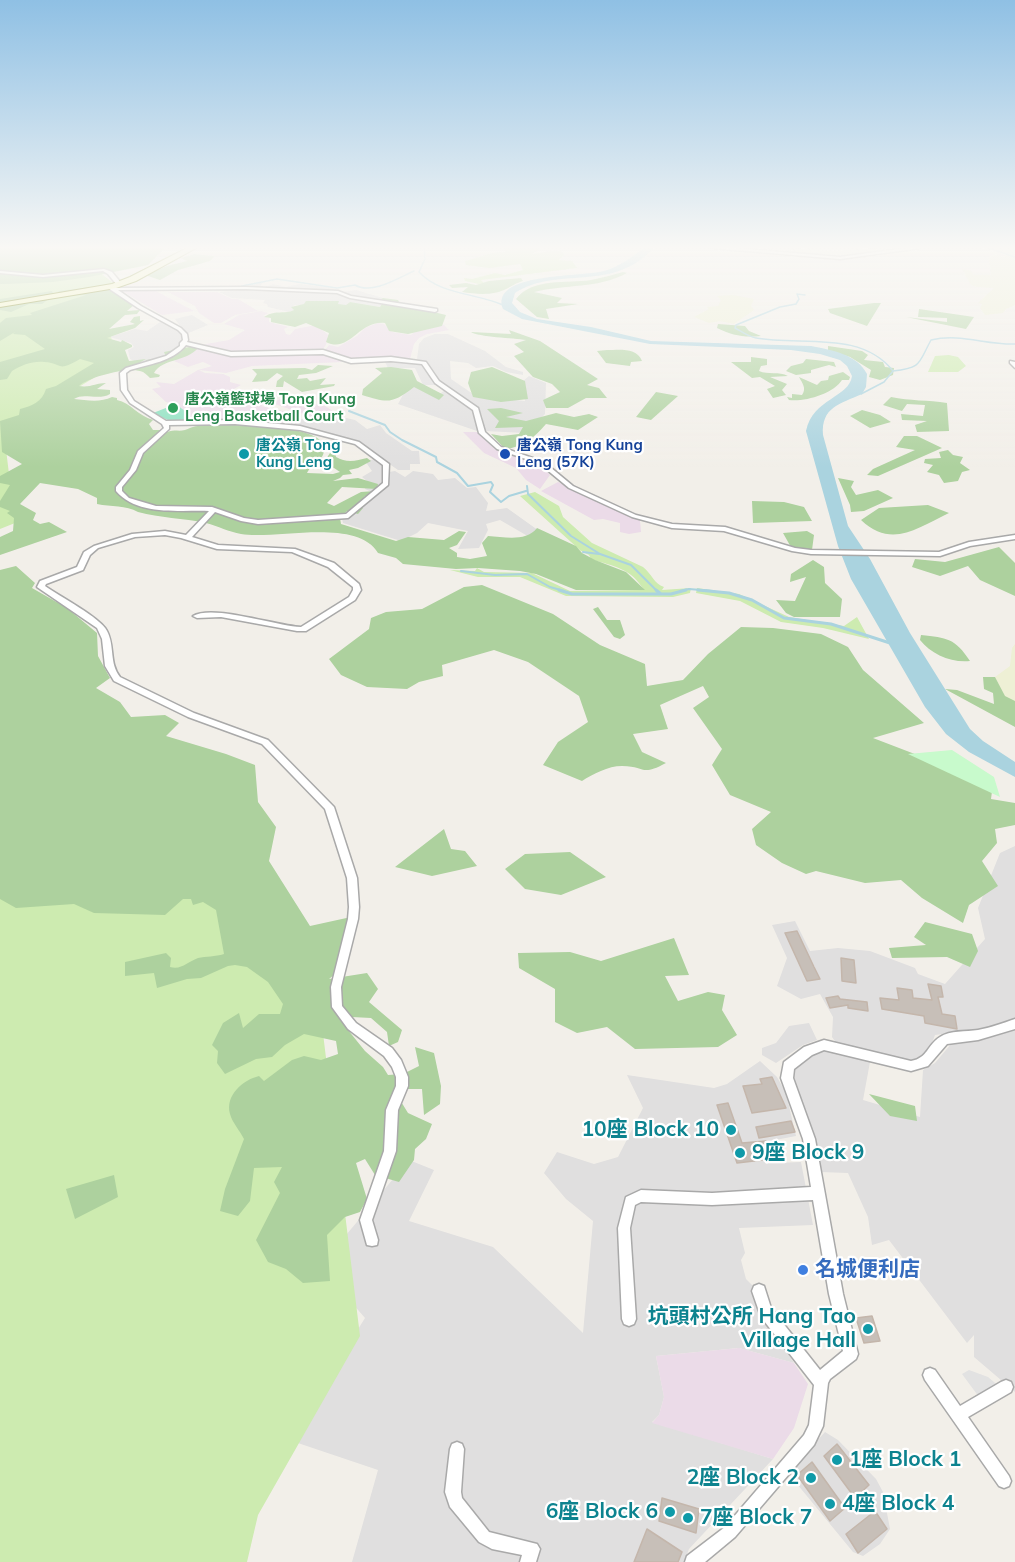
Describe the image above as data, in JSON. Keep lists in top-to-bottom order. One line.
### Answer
{"places":["唐公嶺籃球場 Tong Kung Leng Basketball Court","唐公嶺 Tong Kung Leng","唐公嶺 Tong Kung Leng (57K)","10座 Block 10","9座 Block 9","名城便利店","坑頭村公所 Hang Tao Village Hall","1座 Block 1","2座 Block 2","4座 Block 4","6座 Block 6","7座 Block 7"]}
